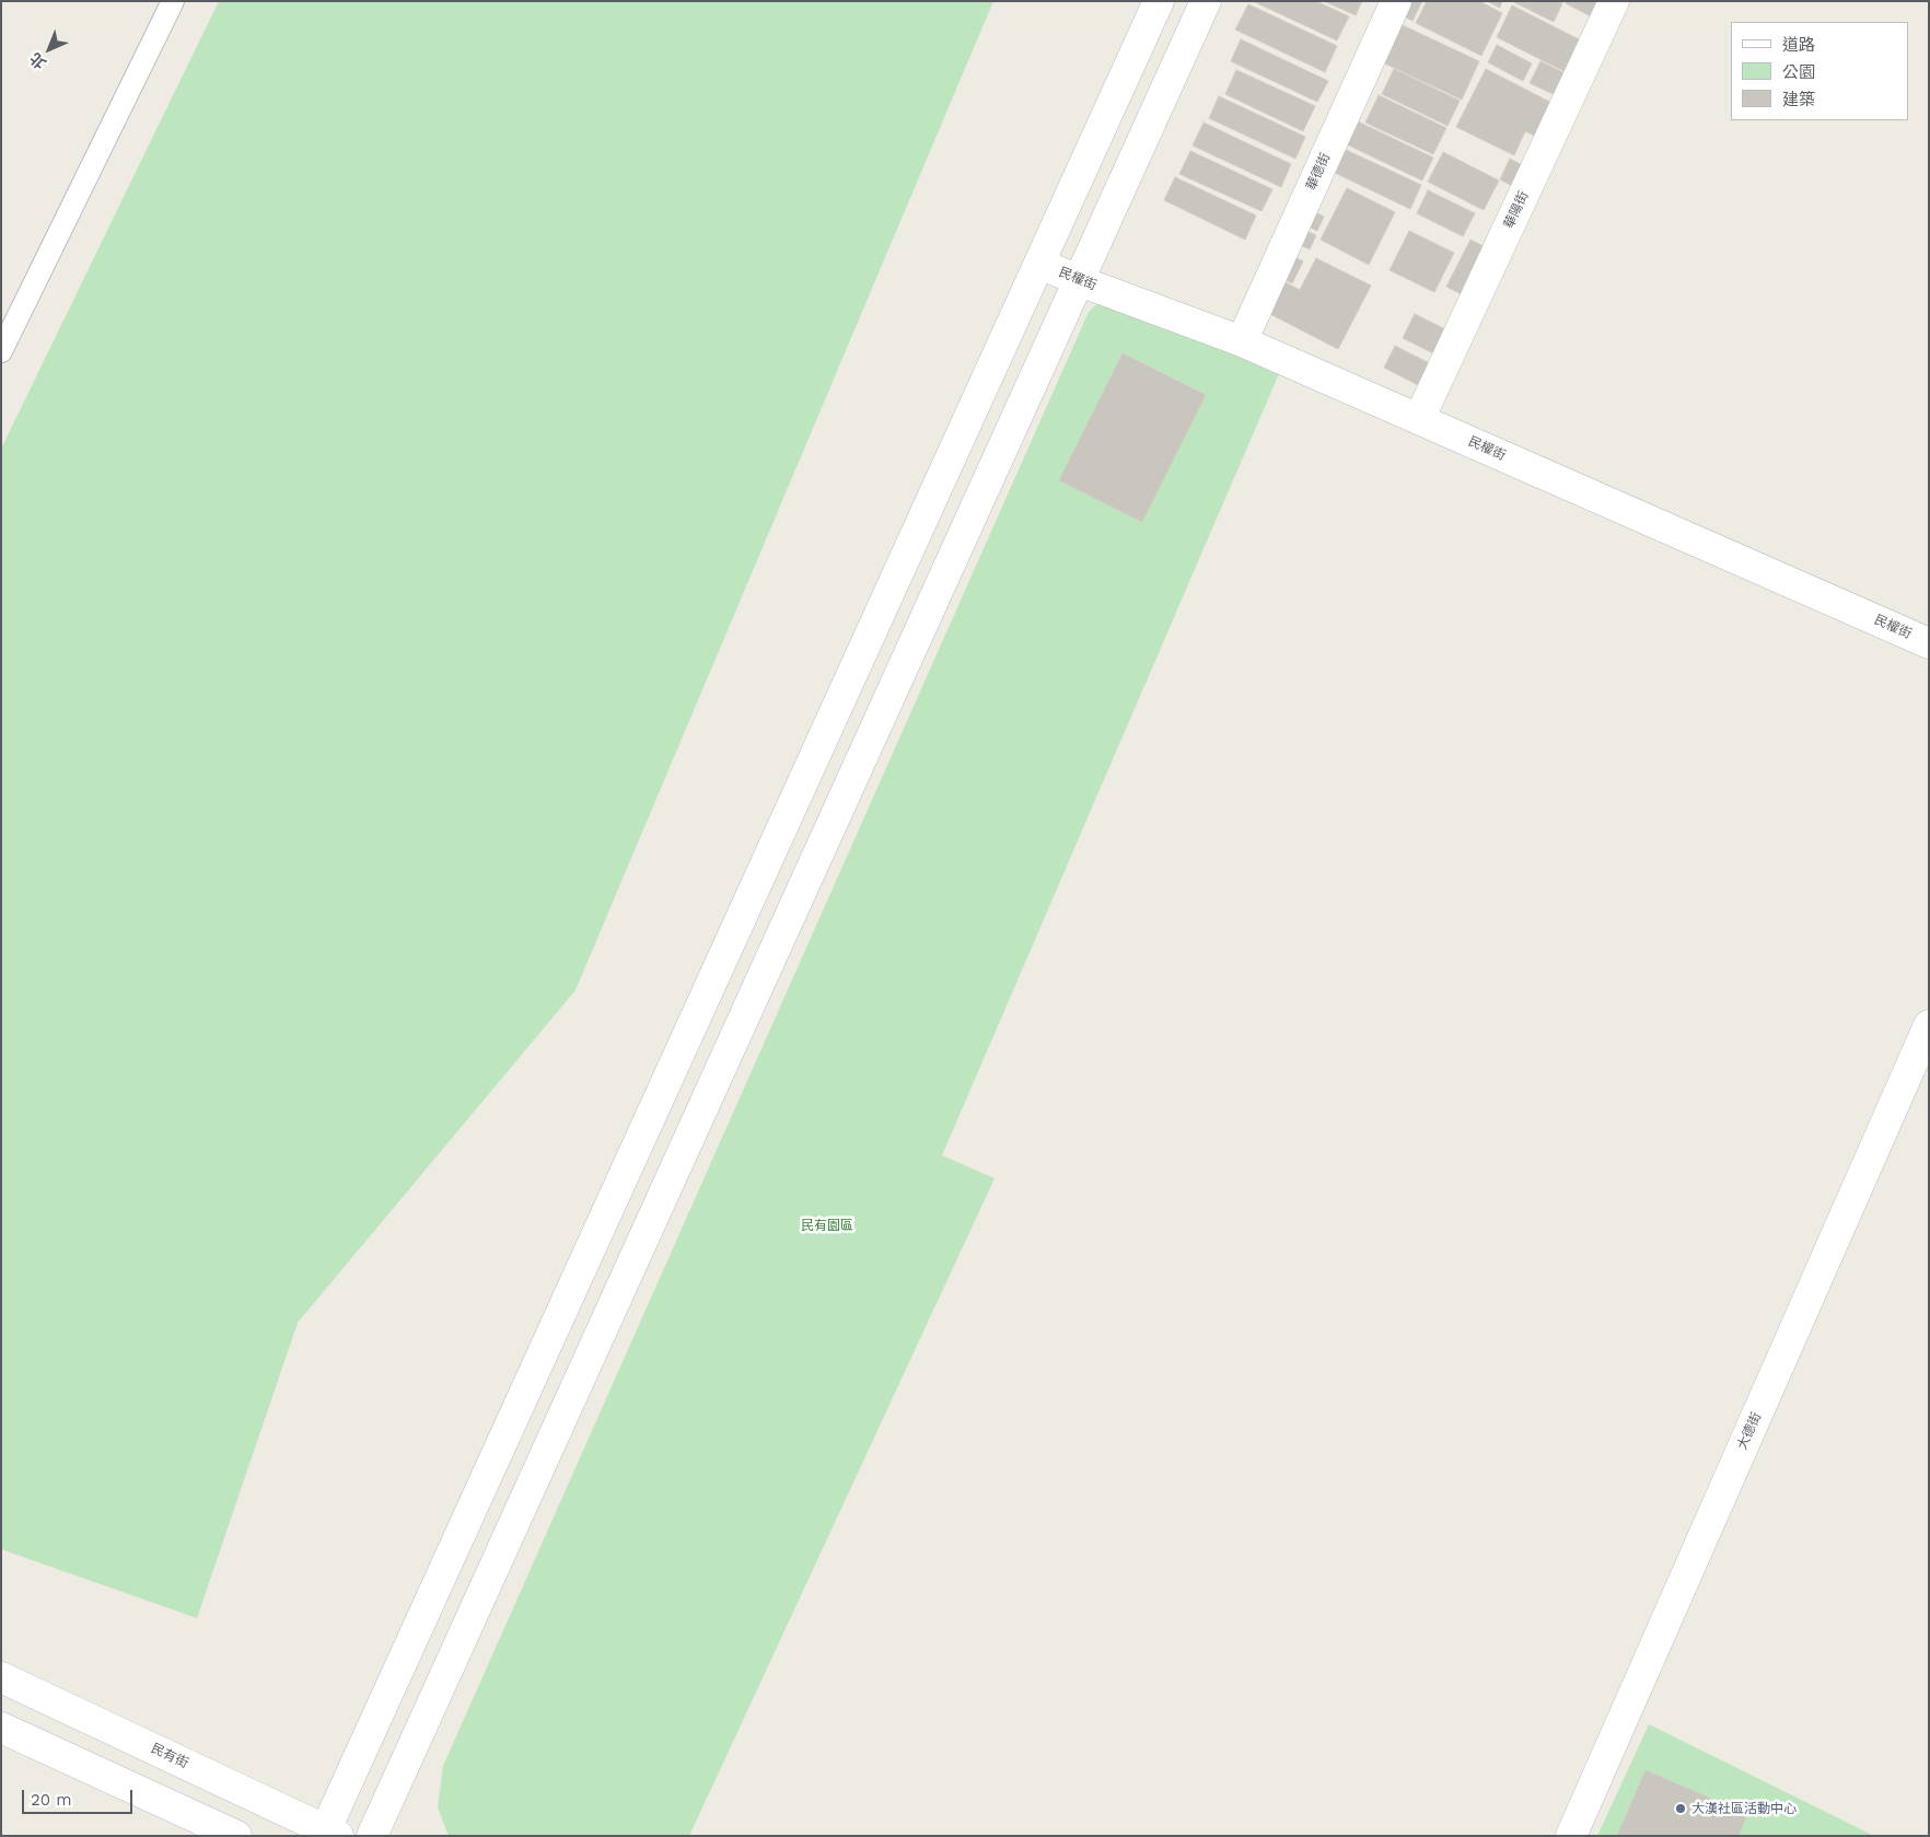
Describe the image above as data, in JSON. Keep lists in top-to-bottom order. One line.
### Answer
{"streets":{"street":["華德街","華陽街","民權街","大德街","民有街"]},"crossings":[["華德街","民權街"],["華陽街","民權街"]],"parks":["民有園區"],"places":["大漢社區活動中心"],"legend":["道路","公園","建築"],"scale_bar":"20 m","north":"bottom left"}
